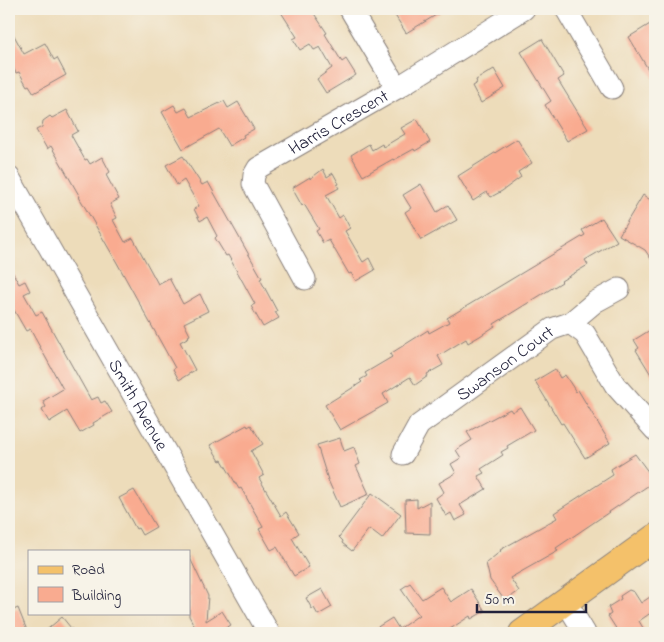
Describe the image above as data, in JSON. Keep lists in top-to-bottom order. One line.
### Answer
{"streets":{"street":["Harris Crescent","Swanson Court","Smith Avenue"]},"legend":["Road","Building"],"scale_bar":"50 m"}
